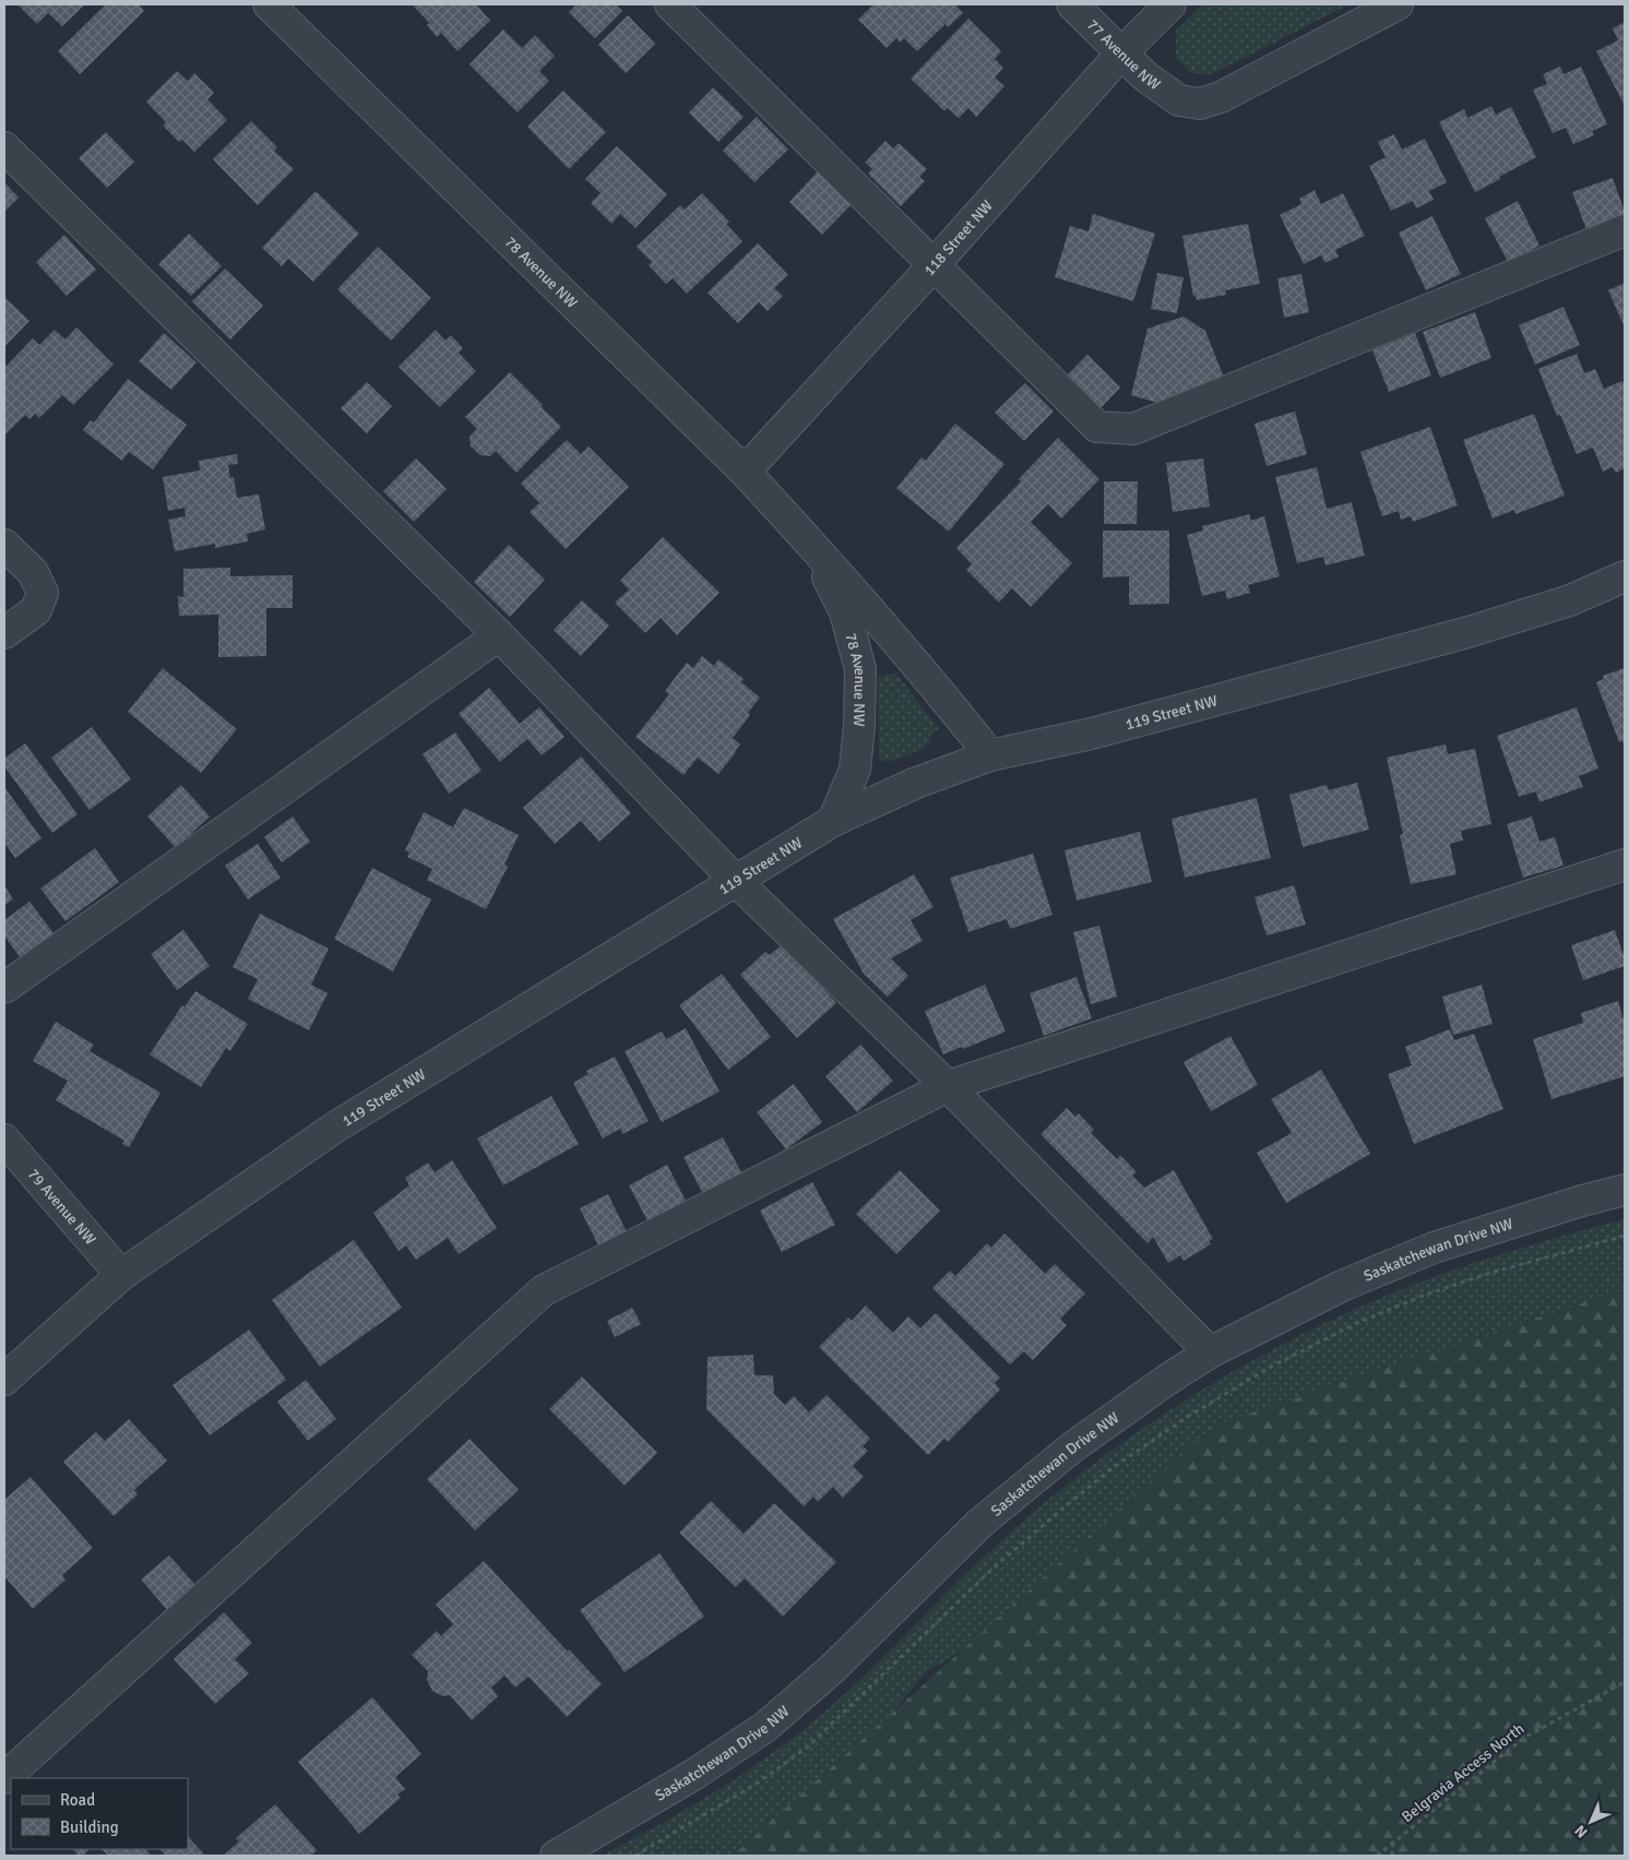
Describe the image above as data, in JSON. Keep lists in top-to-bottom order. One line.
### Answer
{"streets":{"street":["77 Avenue NW","118 Street NW","78 Avenue NW","119 Street NW","79 Avenue NW","Saskatchewan Drive NW"],"path":["Belgravia Access North"]},"crossings":[["77 Avenue NW","118 Street NW"],["118 Street NW","78 Avenue NW"],["78 Avenue NW","119 Street NW"],["119 Street NW","79 Avenue NW"]],"legend":["Road","Building"],"north":"bottom left"}
